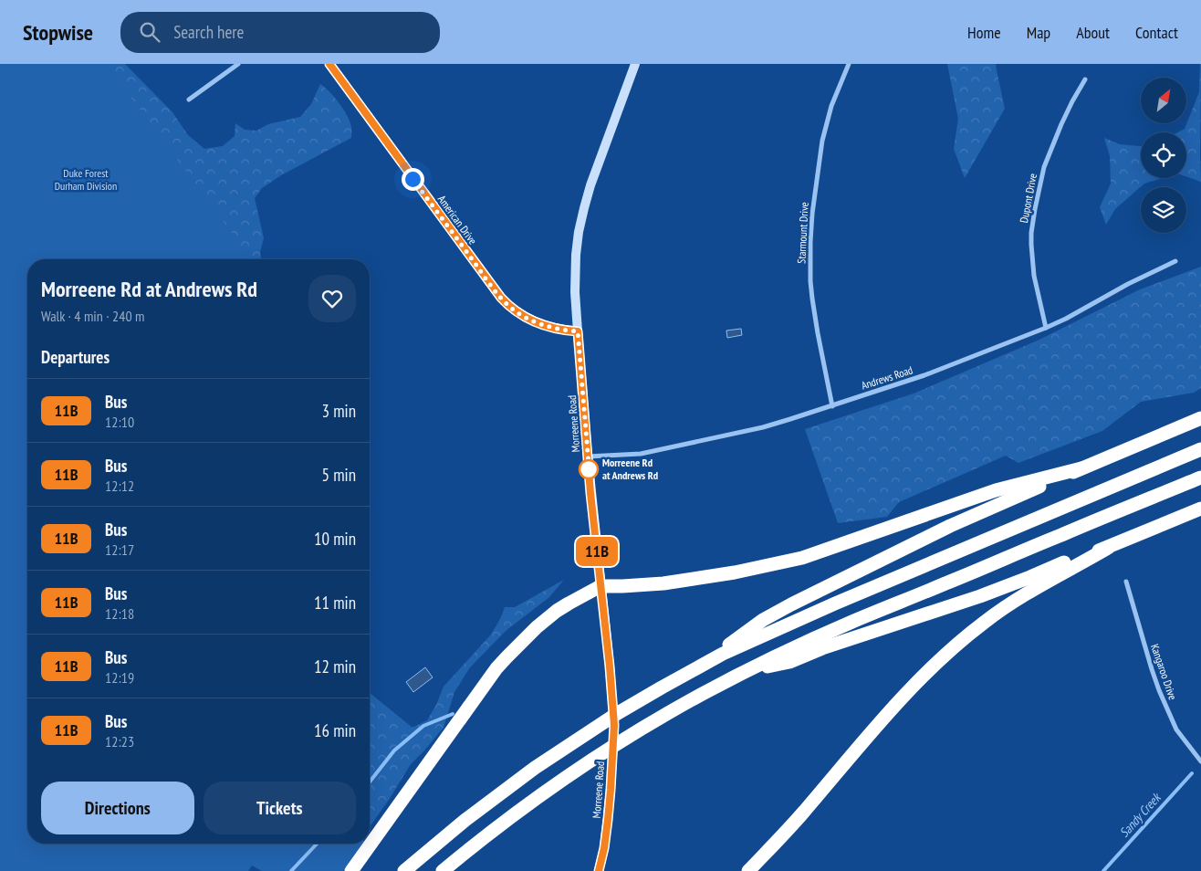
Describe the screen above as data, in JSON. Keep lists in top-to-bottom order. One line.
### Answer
{"streets":{"street":["Dupont Drive","American Drive","Starmount Drive","Andrews Road","Morreene Road","Kangaroo Drive"]},"crossings":[["Dupont Drive","Andrews Road"],["American Drive","Morreene Road"],["Starmount Drive","Andrews Road"],["Andrews Road","Morreene Road"]],"water":["Sandy Creek"],"parks":["Duke Forest Durham Division"],"places":["Morreene Rd at Andrews Rd"],"lines":["bus line 11B"],"north":"top right","page":{"header":"Stopwise","search":"Search here","nav":["Home","Map","About","Contact"],"on_map":"11B","heading":[["Morreene Rd at Andrews Rd","Walk · 4 min · 240 m"],"Departures"],"list":[{"mark":"11B","name":"Bus","note":"12:10","value":"3 min"},{"mark":"11B","name":"Bus","note":"12:12","value":"5 min"},{"mark":"11B","name":"Bus","note":"12:17","value":"10 min"},{"mark":"11B","name":"Bus","note":"12:18","value":"11 min"},{"mark":"11B","name":"Bus","note":"12:19","value":"12 min"},{"mark":"11B","name":"Bus","note":"12:23","value":"16 min"}],"buttons":["Directions","Tickets"]}}
